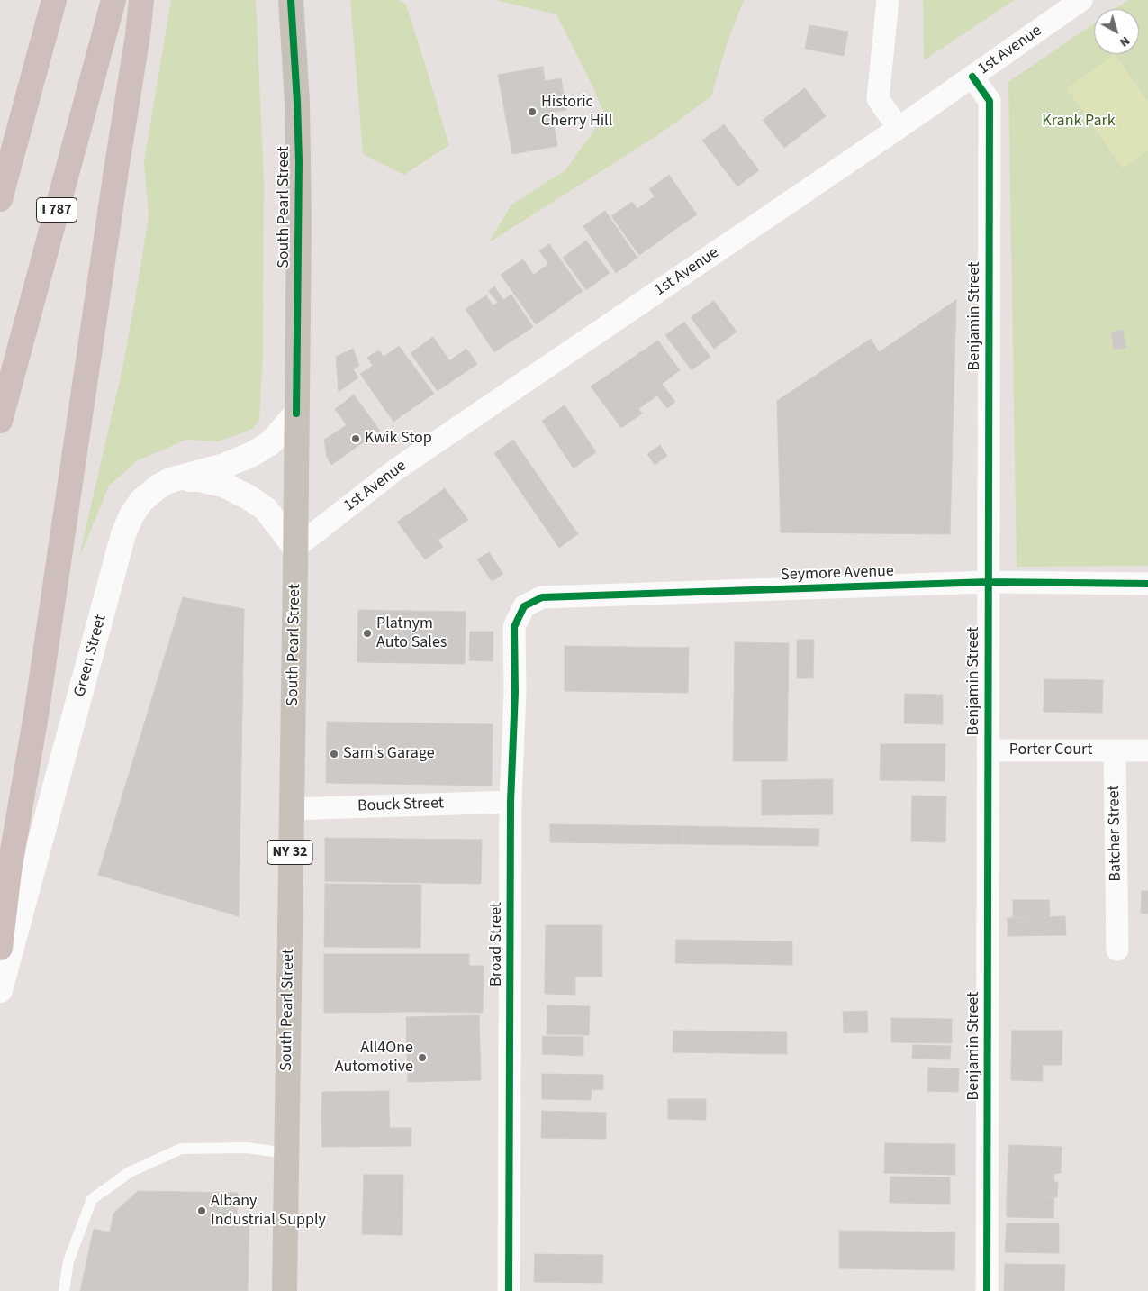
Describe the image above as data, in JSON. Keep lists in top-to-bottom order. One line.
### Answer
{"streets":{"highway":["I 787"],"main road":["South Pearl Street","Green Street","NY 32"],"street":["1st Avenue","Benjamin Street","Seymore Avenue","Porter Court","Bouck Street","Batcher Street","Broad Street"]},"crossings":[["1st Avenue","South Pearl Street"],["1st Avenue","Benjamin Street"],["South Pearl Street","Green Street"],["South Pearl Street","Bouck Street"],["Benjamin Street","Seymore Avenue"],["Benjamin Street","Porter Court"],["Seymore Avenue","Broad Street"],["Porter Court","Batcher Street"],["Bouck Street","Broad Street"]],"parks":["Krank Park"],"places":["Historic Cherry Hill","Kwik Stop","Platnym Auto Sales","Sam's Garage","All4One Automotive","Albany Industrial Supply"],"north":"bottom right"}
